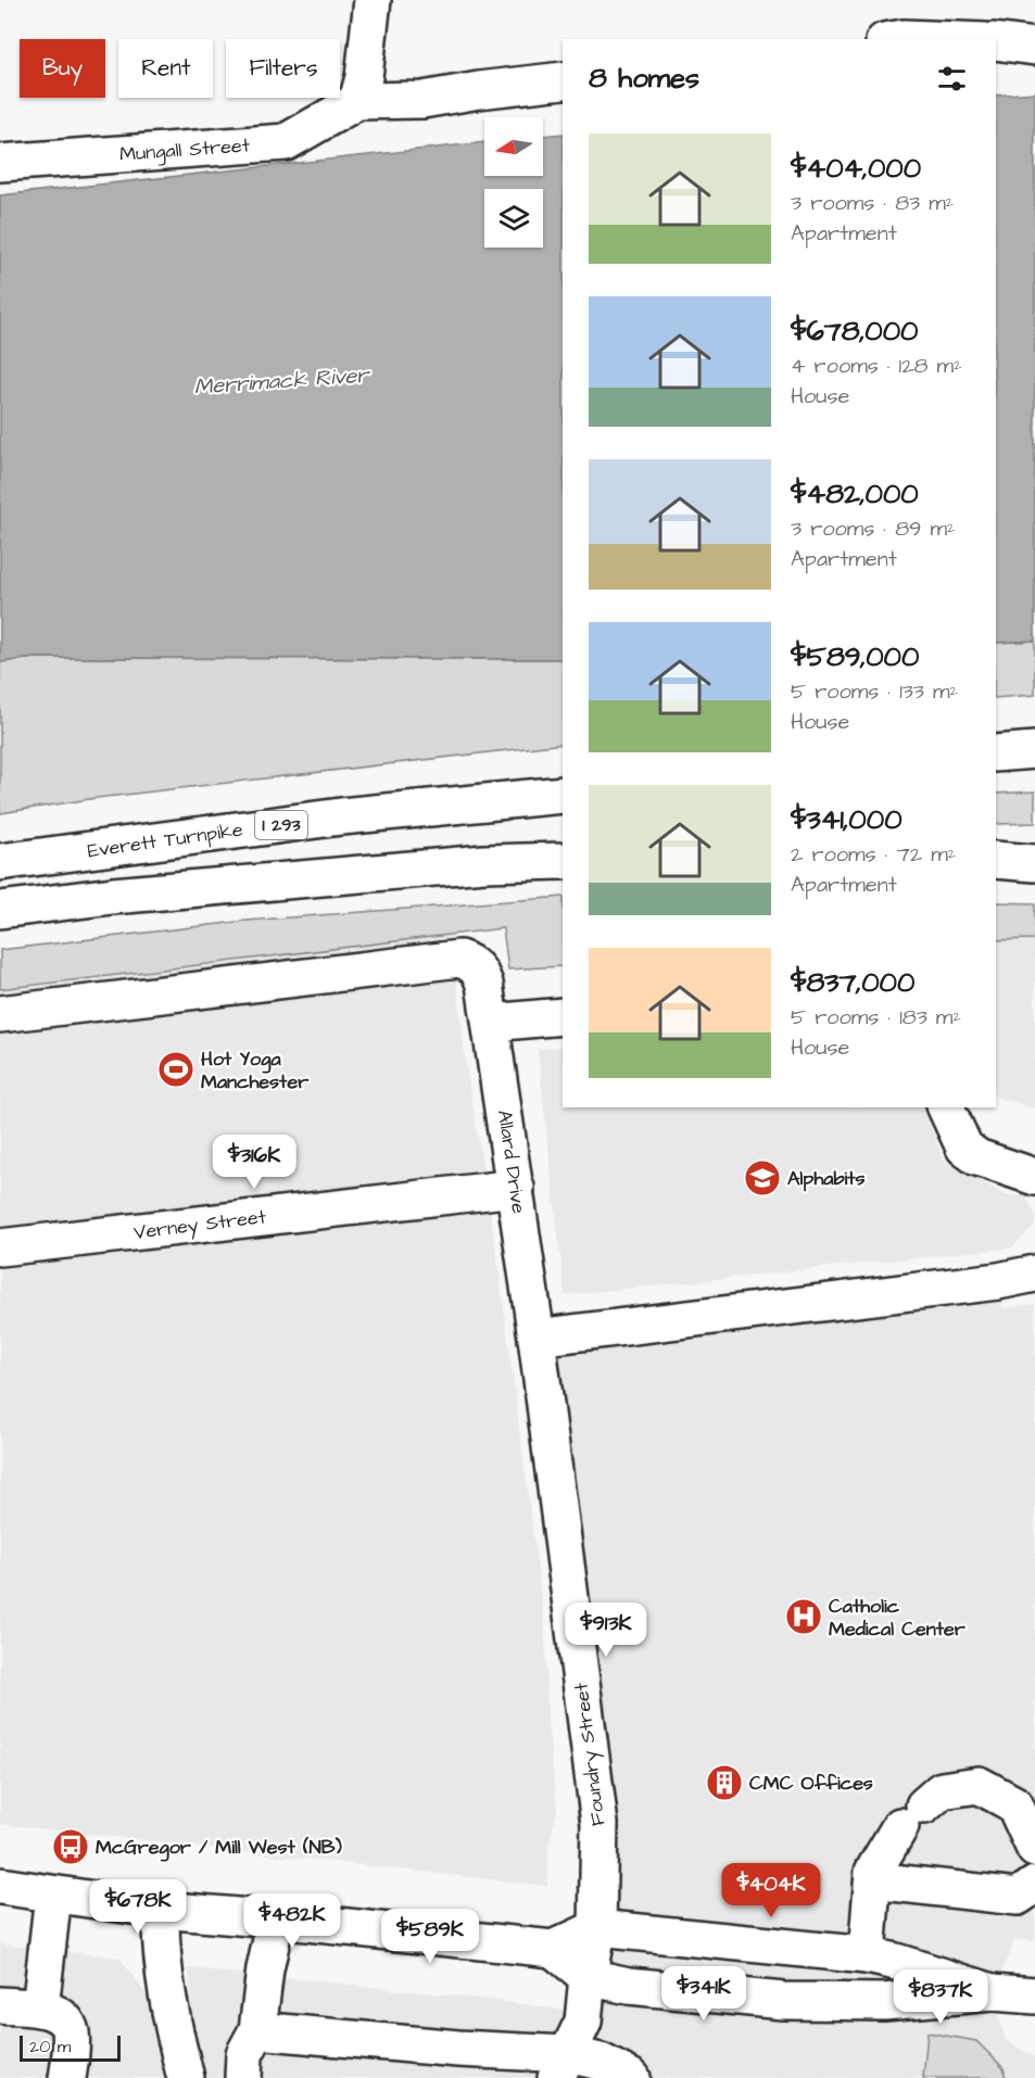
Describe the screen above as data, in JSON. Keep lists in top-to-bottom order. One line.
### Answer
{"streets":{"main road":["Mungall Street","I 293","Everett Turnpike","Allard Drive","Verney Street","Foundry Street"]},"crossings":[["Allard Drive","Verney Street"],["Allard Drive","Foundry Street"]],"water":["Merrimack River"],"places":{"sports":["Hot Yoga Manchester"],"school or university":["Alphabits"],"hospital":["Catholic Medical Center"],"building":["CMC Offices"],"bus stop":["McGregor / Mill West (NB)"]},"scale_bar":"20 m","north":"left","page":{"chip":["Buy","Rent","Filters"],"heading":"8 homes","list":[{"name":"$404,000","note":"3 rooms · 83 m² · Apartment"},{"name":"$678,000","note":"4 rooms · 128 m² · House"},{"name":"$482,000","note":"3 rooms · 89 m² · Apartment"},{"name":"$589,000","note":"5 rooms · 133 m² · House"},{"name":"$341,000","note":"2 rooms · 72 m² · Apartment"},{"name":"$837,000","note":"5 rooms · 183 m² · House"}],"price":["$316K","$913K","$404K","$678K","$482K","$589K","$341K","$837K"],"scale":"20 m"}}
